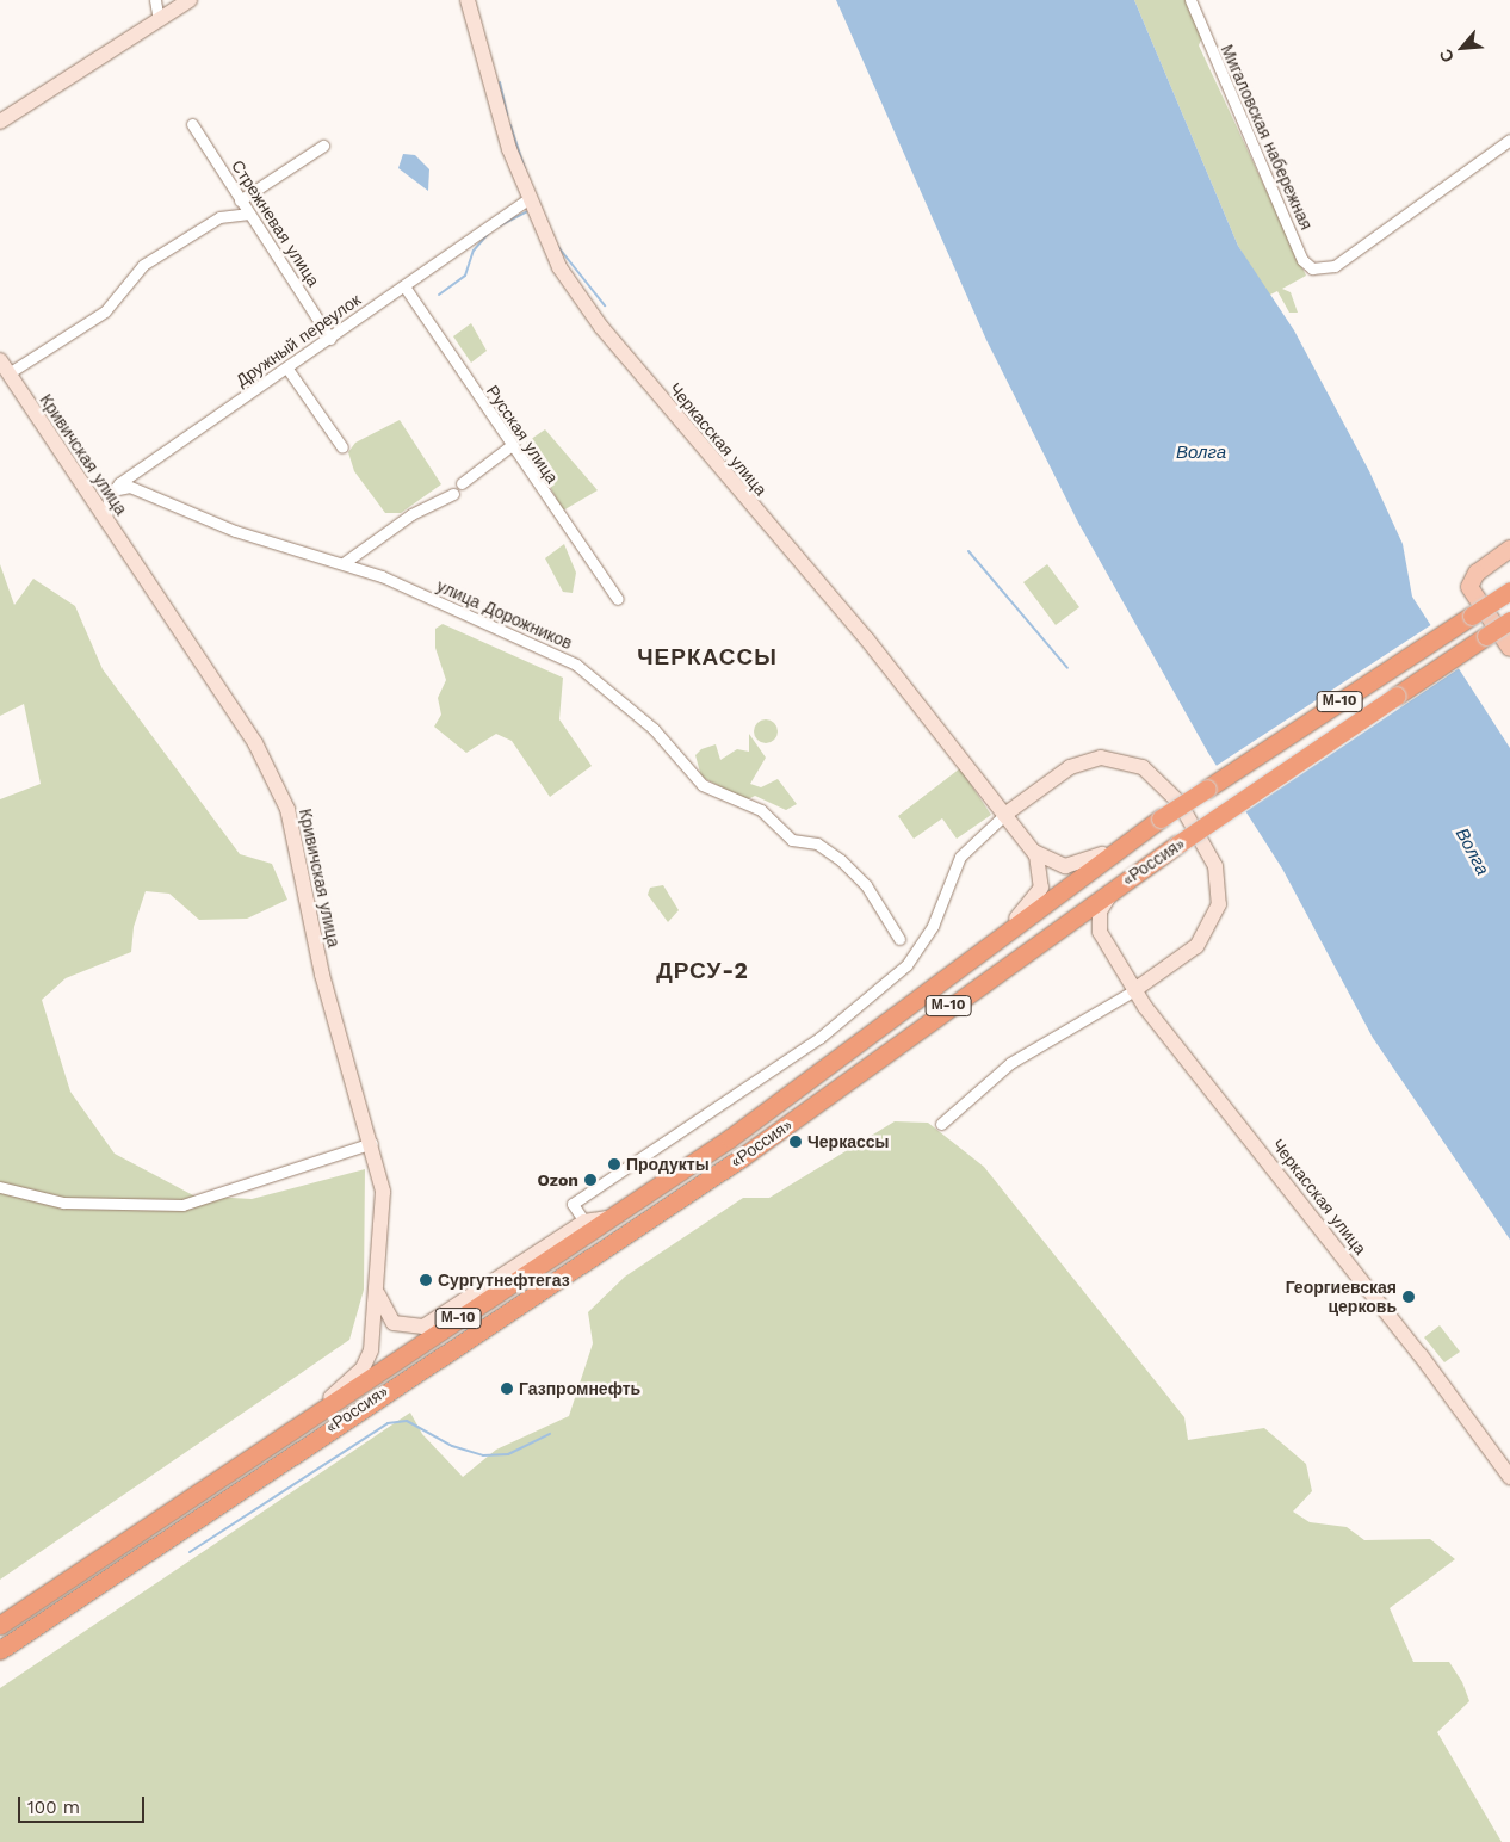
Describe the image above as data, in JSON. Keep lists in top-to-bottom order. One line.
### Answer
{"streets":{"highway":["М-10","«Россия»"],"street":["Мигаловская набережная","Стрежневая улица","Дружный переулок","Русская улица","Черкасская улица","Кривичская улица","улица Дорожников"]},"crossings":[["Стрежневая улица","Дружный переулок"],["Дружный переулок","Русская улица"],["Дружный переулок","Черкасская улица"],["Дружный переулок","улица Дорожников"],["Черкасская улица","«Россия»"],["Кривичская улица","«Россия»"]],"districts":["ЧЕРКАССЫ","ДРСУ-2"],"water":["Волга"],"places":["Черкассы","Продукты","Ozon","Сургутнефтегаз","Георгиевская церковь","Газпромнефть"],"scale_bar":"100 m","north":"bottom left"}
